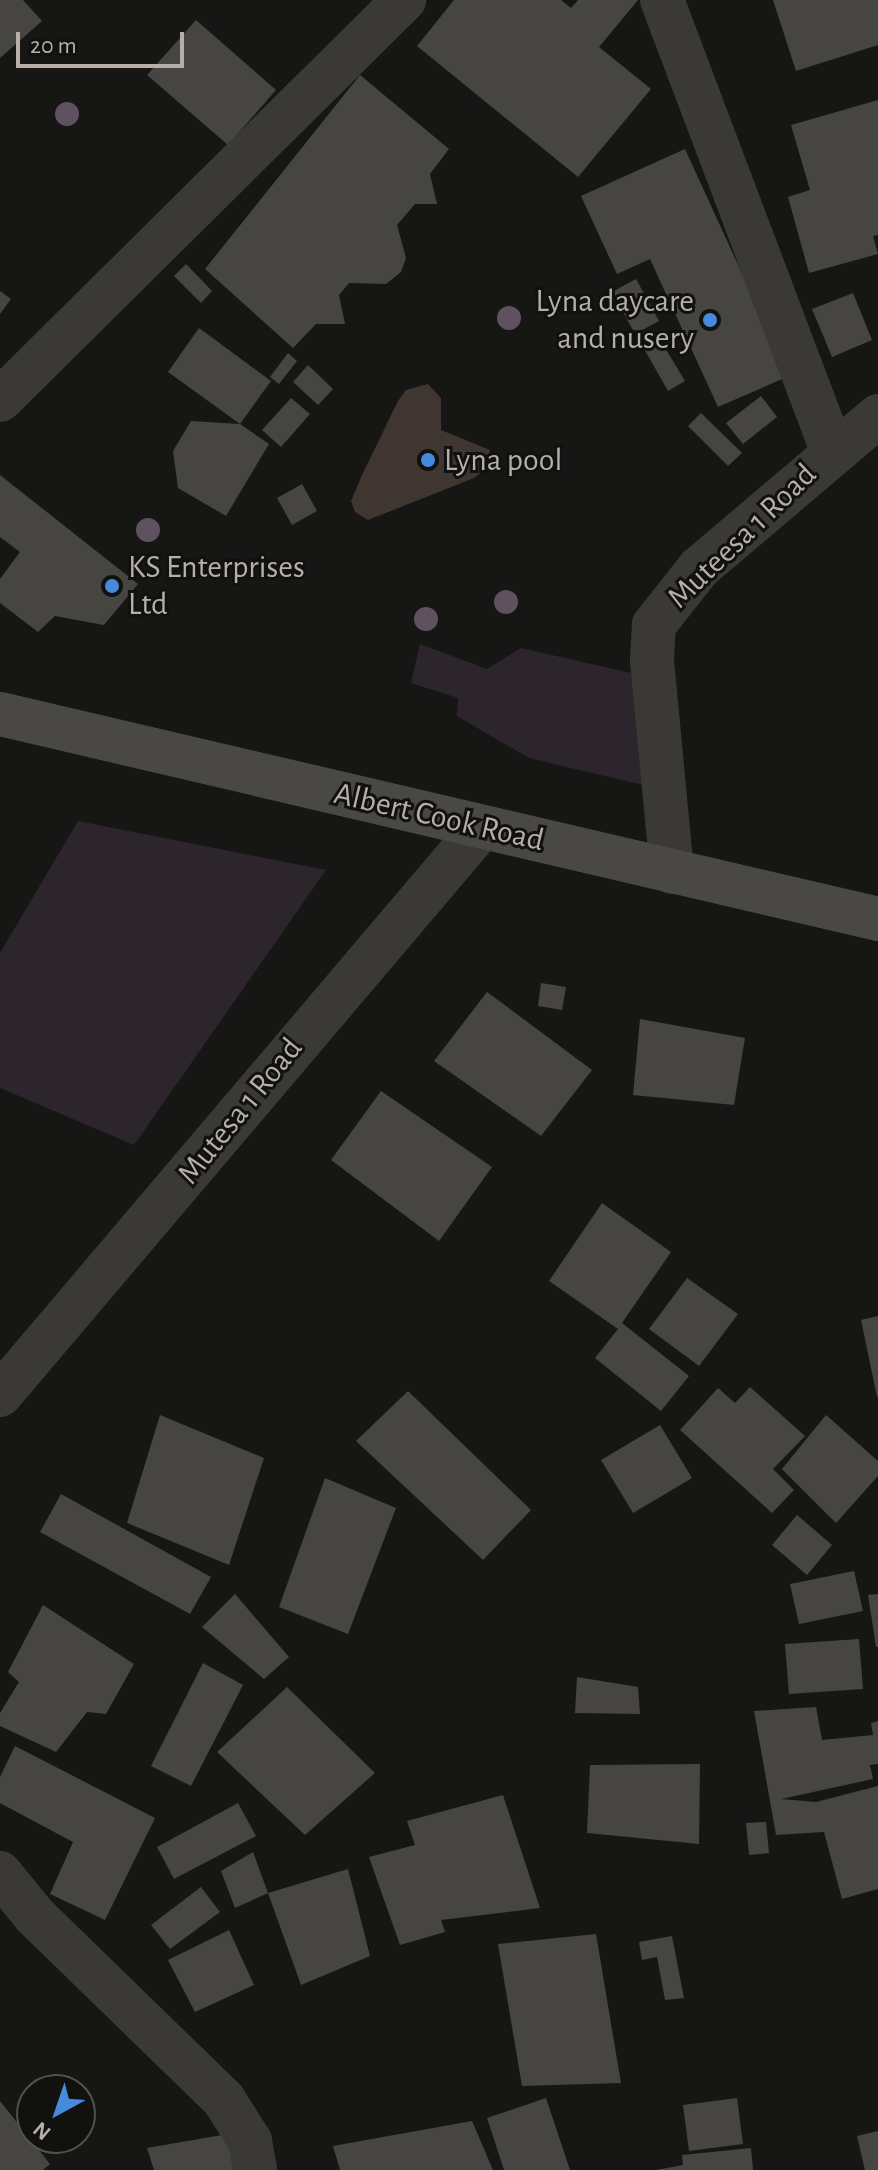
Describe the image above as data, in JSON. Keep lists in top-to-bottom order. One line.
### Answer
{"streets":{"main road":["Albert Cook Road"],"street":["Muteesa 1 Road","Mutesa 1 Road"]},"crossings":[["Muteesa 1 Road","Albert Cook Road"],["Albert Cook Road","Mutesa 1 Road"]],"places":["Lyna daycare and nusery","Lyna pool","KS Enterprises Ltd"],"scale_bar":"20 m","north":"bottom left"}
